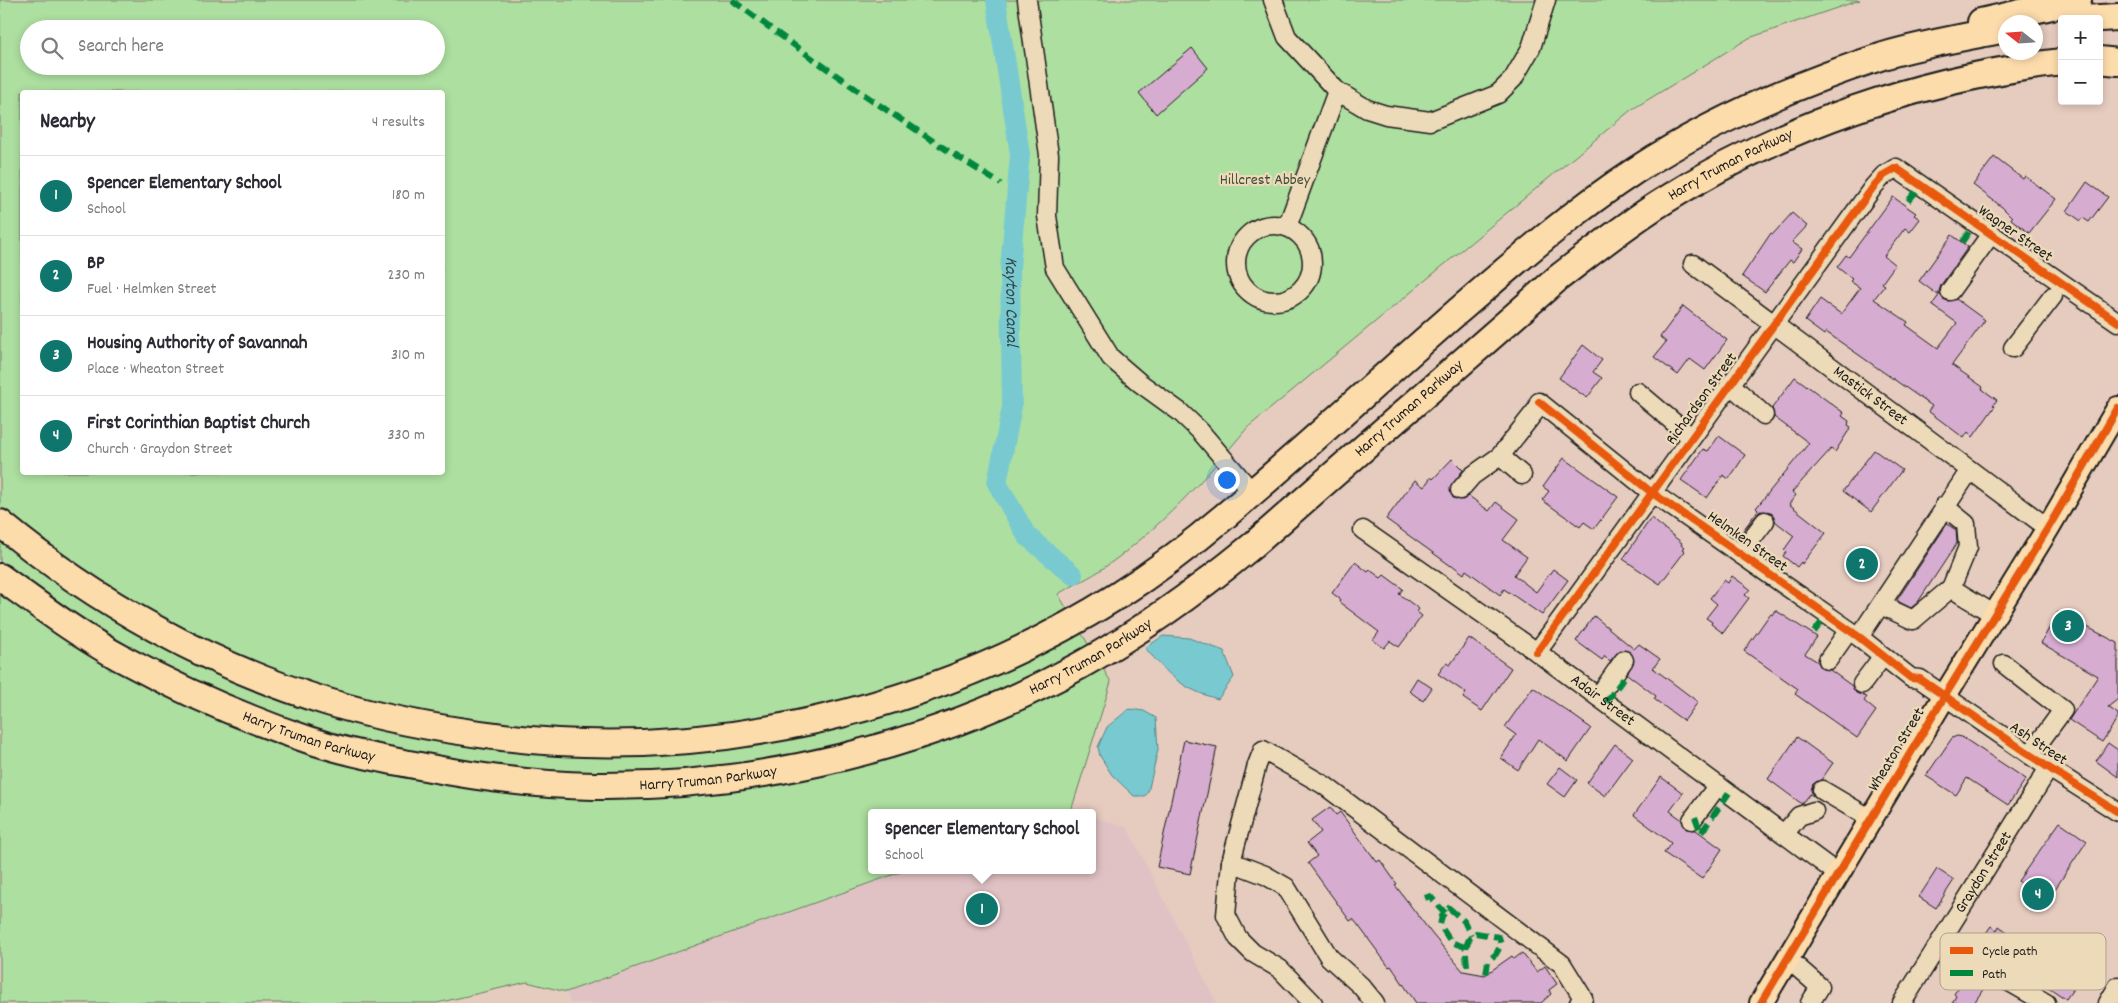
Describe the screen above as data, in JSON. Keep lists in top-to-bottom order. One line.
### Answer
{"streets":{"highway":["Harry Truman Parkway"],"main road":["Wheaton Street"],"street":["Wagner Street","Mastick Street","Richardson Street","Helmken Street","Adair Street","Ash Street","Graydon Street"]},"crossings":[["Wagner Street","Richardson Street"],["Mastick Street","Richardson Street"],["Mastick Street","Wheaton Street"],["Richardson Street","Helmken Street"],["Richardson Street","Adair Street"],["Helmken Street","Ash Street"],["Helmken Street","Wheaton Street"],["Adair Street","Wheaton Street"],["Ash Street","Wheaton Street"],["Ash Street","Graydon Street"]],"water":["Kayton Canal"],"parks":["Hillcrest Abbey"],"legend":["Cycle path","Path"],"north":"left","page":{"map_buttons":["+","−"],"search":"Search here","heading":["Nearby","4 results"],"list":[{"mark":"1","name":"Spencer Elementary School","note":"School","value":"180 m"},{"mark":"2","name":"BP","note":"Fuel · Helmken Street","value":"230 m"},{"mark":"3","name":"Housing Authority of Savannah","note":"Place · Wheaton Street","value":"310 m"},{"mark":"4","name":"First Corinthian Baptist Church","note":"Church · Graydon Street","value":"330 m"}],"pins":["2","3","4","1"],"popup":["Spencer Elementary School","School"]}}
